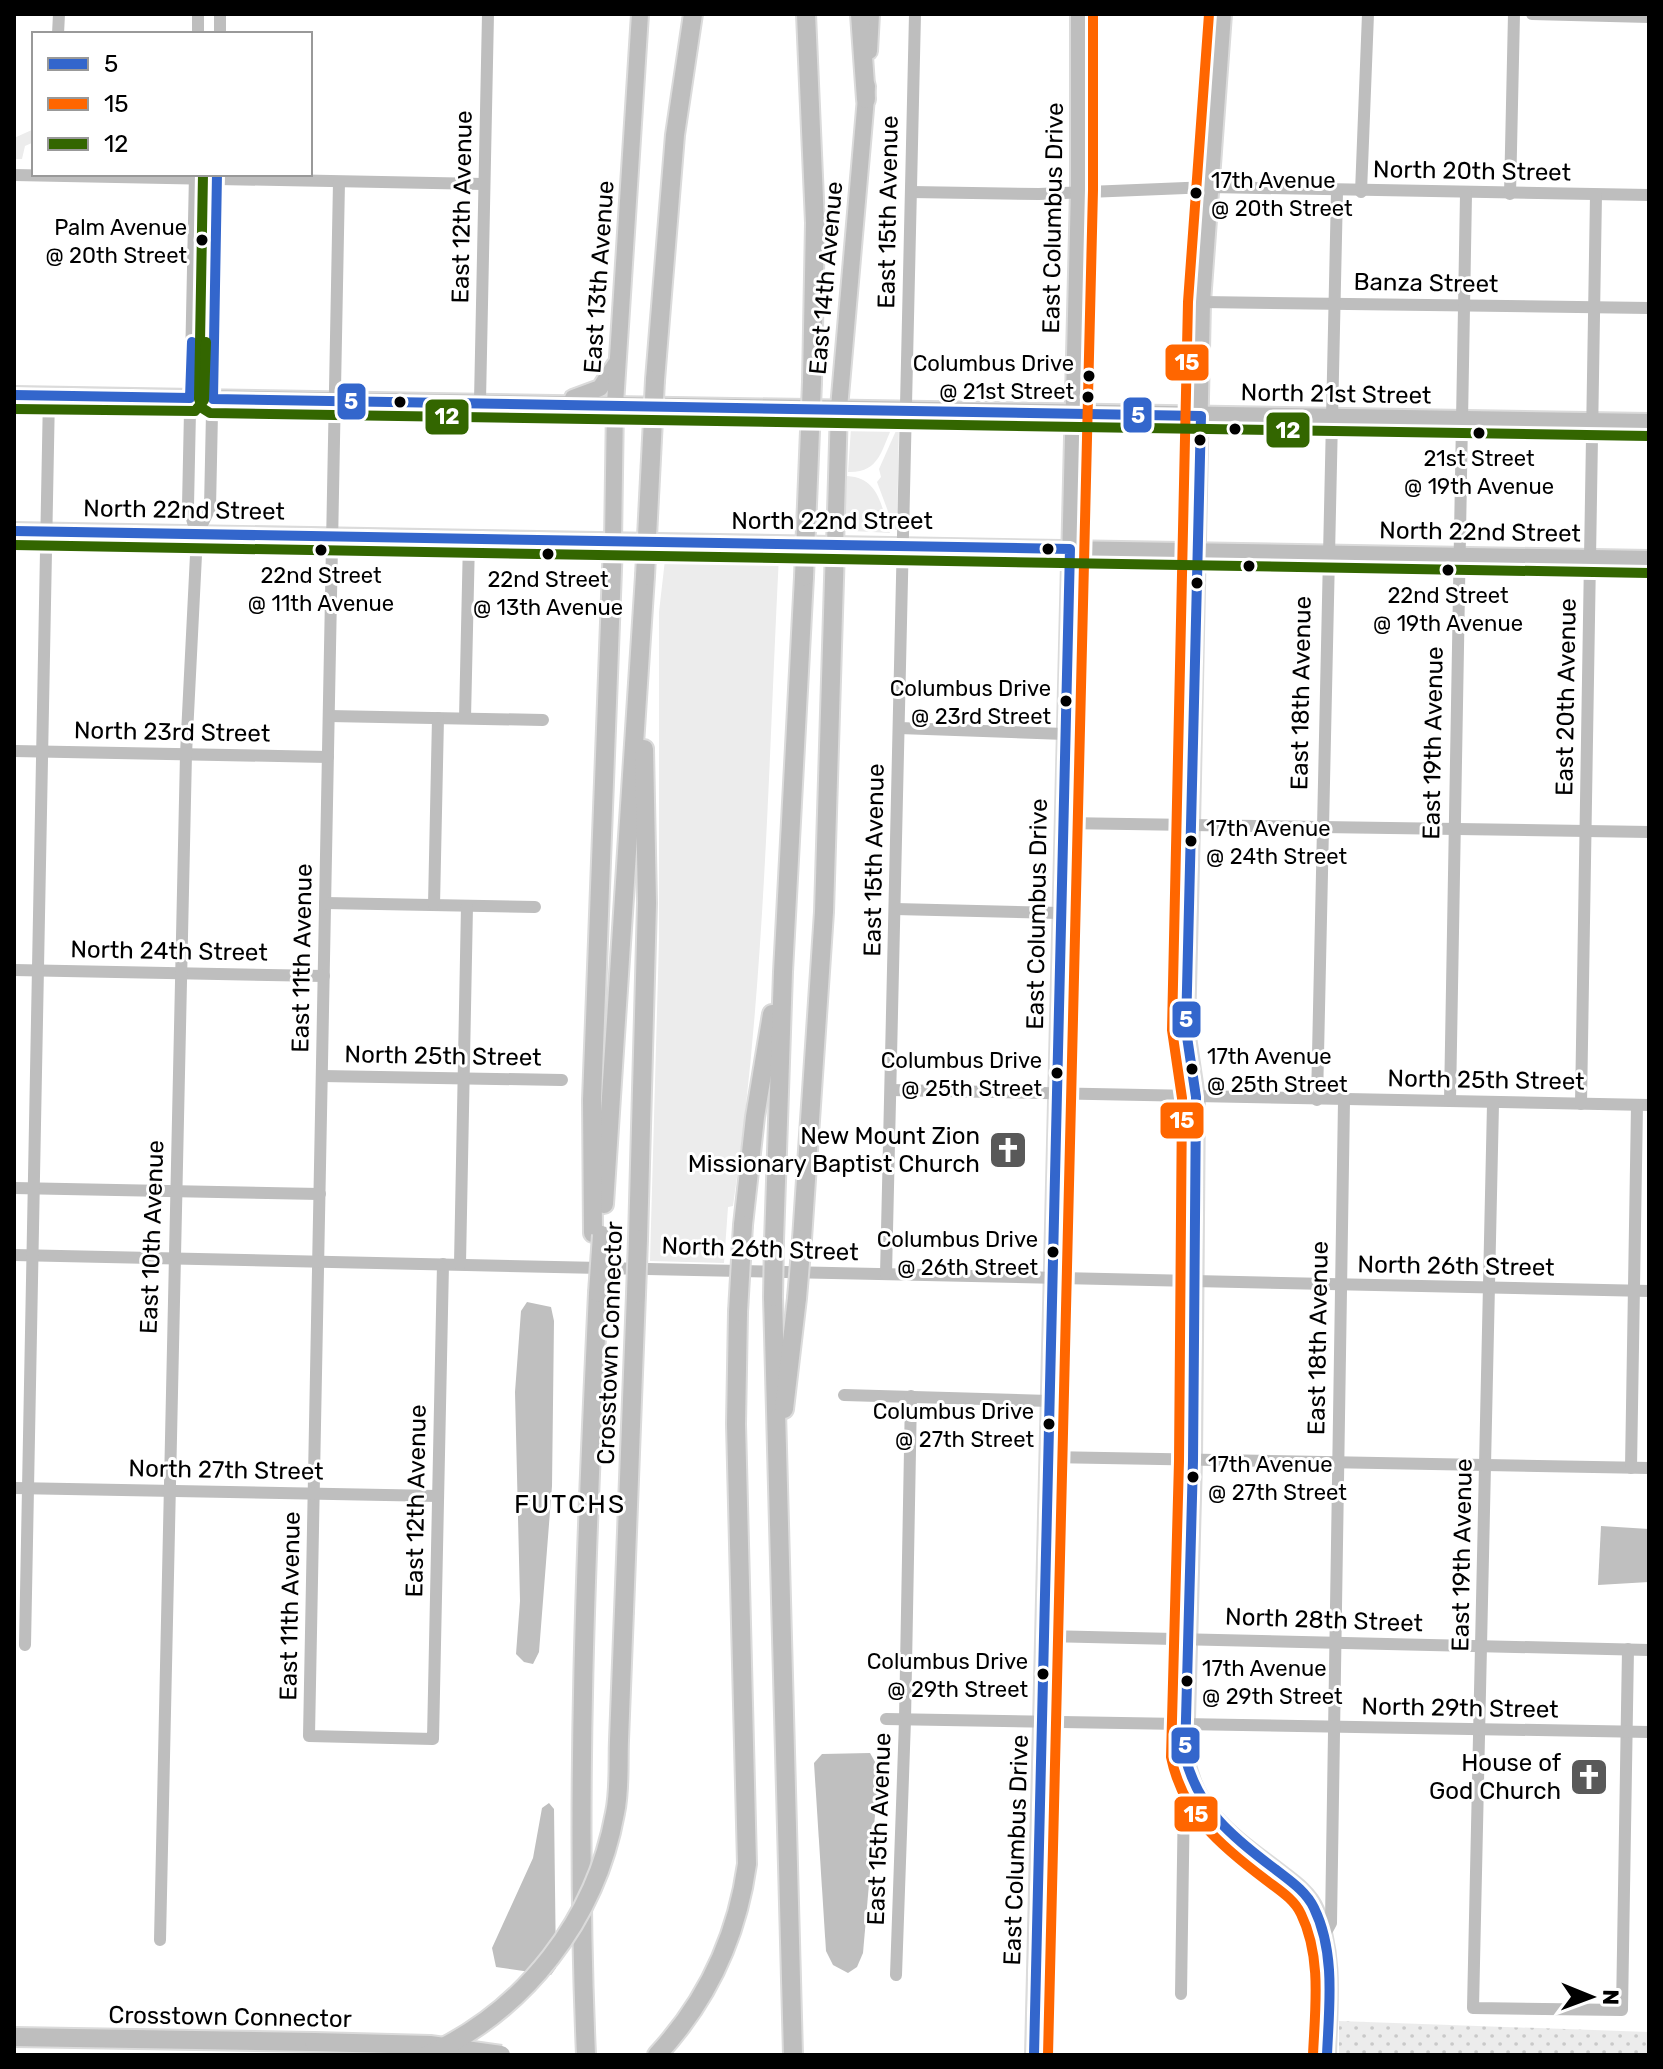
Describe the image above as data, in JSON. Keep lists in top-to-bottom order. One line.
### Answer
{"streets":{"highway":["Crosstown Connector"],"main road":["East Columbus Drive","East 13th Avenue","East 14th Avenue","North 21st Street","North 22nd Street","East 18th Avenue"],"street":["North 20th Street","East 12th Avenue","East 15th Avenue","Banza Street","East 20th Avenue","North 23rd Street","East 19th Avenue","North 24th Street","East 11th Avenue","North 25th Street","East 10th Avenue","North 26th Street","North 27th Street","North 28th Street","North 29th Street"]},"crossings":[["North 20th Street","East 15th Avenue"],["North 20th Street","East Columbus Drive"],["North 20th Street","East 18th Avenue"],["North 20th Street","East 20th Avenue"],["North 20th Street","East 19th Avenue"],["East 12th Avenue","North 21st Street"],["East 12th Avenue","East 11th Avenue"],["East 12th Avenue","North 26th Street"],["East 12th Avenue","North 27th Street"],["East 15th Avenue","North 21st Street"],["East 15th Avenue","North 22nd Street"],["East 15th Avenue","North 25th Street"],["East 15th Avenue","North 26th Street"],["East 15th Avenue","North 29th Street"],["East Columbus Drive","North 21st Street"],["East Columbus Drive","North 22nd Street"],["East Columbus Drive","North 25th Street"],["East Columbus Drive","North 26th Street"],["East Columbus Drive","North 28th Street"],["East Columbus Drive","North 29th Street"],["East 13th Avenue","North 21st Street"],["East 13th Avenue","North 22nd Street"],["East 14th Avenue","North 21st Street"],["East 14th Avenue","North 22nd Street"],["Banza Street","East 18th Avenue"],["Banza Street","East 20th Avenue"],["Banza Street","East 19th Avenue"],["North 21st Street","East 18th Avenue"],["North 21st Street","East 20th Avenue"],["North 21st Street","East 19th Avenue"],["North 21st Street","East 11th Avenue"],["North 22nd Street","East 18th Avenue"],["North 22nd Street","East 20th Avenue"],["North 22nd Street","East 19th Avenue"],["North 22nd Street","East 11th Avenue"],["North 22nd Street","East 10th Avenue"],["East 18th Avenue","North 25th Street"],["East 18th Avenue","North 26th Street"],["East 18th Avenue","North 28th Street"],["East 18th Avenue","North 29th Street"],["East 20th Avenue","North 25th Street"],["North 23rd Street","East 11th Avenue"],["North 23rd Street","East 10th Avenue"],["East 19th Avenue","North 25th Street"],["East 19th Avenue","North 26th Street"],["East 19th Avenue","North 28th Street"],["East 19th Avenue","North 29th Street"],["North 24th Street","East 11th Avenue"],["North 24th Street","East 10th Avenue"],["East 11th Avenue","North 25th Street"],["East 11th Avenue","North 26th Street"],["East 11th Avenue","North 27th Street"],["East 10th Avenue","North 26th Street"],["East 10th Avenue","North 27th Street"]],"districts":["FUTCHS"],"places":{"other":["17th Avenue @ 20th Street","Palm Avenue @ 20th Street","Columbus Drive @ 21st Street","21st Street @ 19th Avenue","22nd Street @ 11th Avenue","22nd Street @ 13th Avenue","22nd Street @ 19th Avenue","Columbus Drive @ 23rd Street","17th Avenue @ 24th Street","17th Avenue @ 25th Street","Columbus Drive @ 25th Street","Columbus Drive @ 26th Street","Columbus Drive @ 27th Street","17th Avenue @ 27th Street","Columbus Drive @ 29th Street","17th Avenue @ 29th Street"],"church":["New Mount Zion Missionary Baptist Church","House of God Church"]},"lines":["transit line 15","transit line 5","transit line 12"],"legend":["5","15","12"],"north":"right"}
